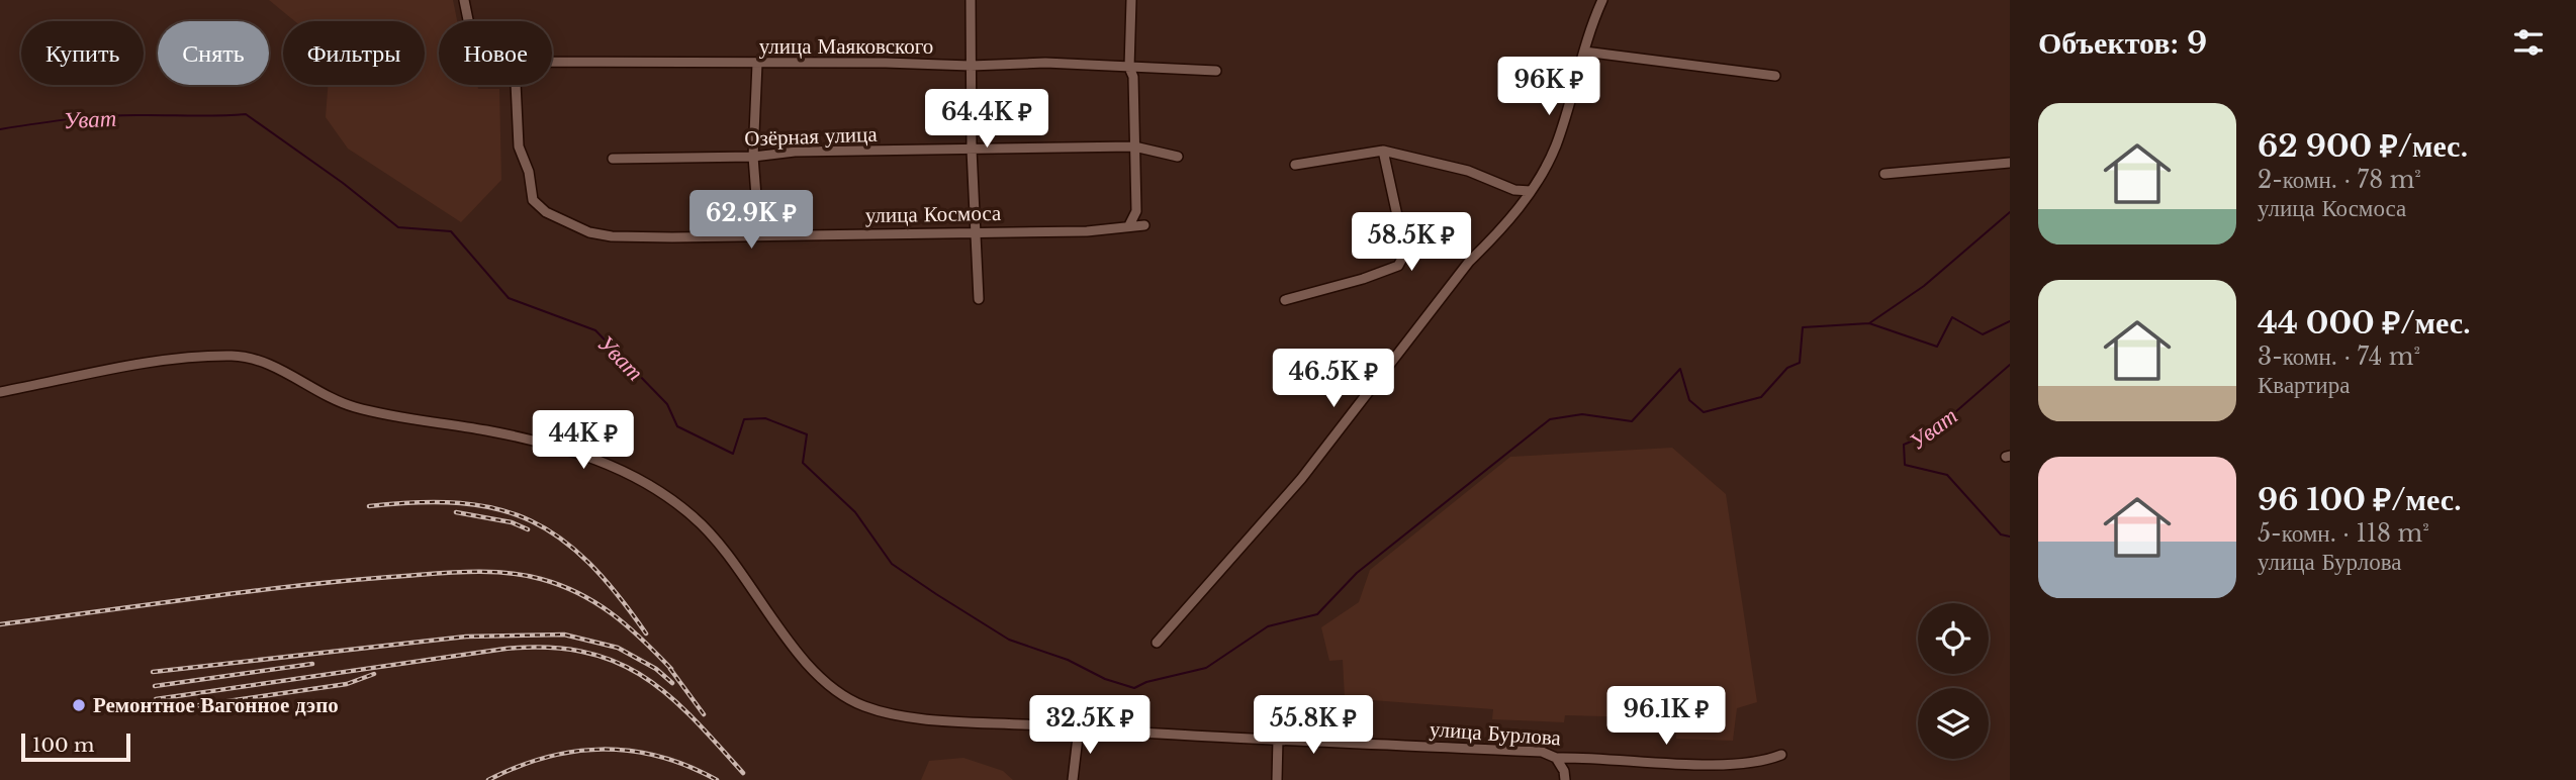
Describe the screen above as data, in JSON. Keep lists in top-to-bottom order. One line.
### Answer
{"streets":{"street":["улица Маяковского","Озёрная улица","улица Космоса","улица Бурлова"]},"water":["Уват"],"places":["Ремонтное Вагонное дэпо"],"scale_bar":"100 m","page":{"heading":"Объектов: 9","chip":["Купить","Снять","Фильтры","Новое"],"price":["96K ₽","64.4K ₽","62.9K ₽","58.5K ₽","46.5K ₽","44K ₽","96.1K ₽","32.5K ₽","55.8K ₽"],"list":[{"name":"62 900 ₽/мес.","note":"2-комн. · 78 m² · улица Космоса"},{"name":"44 000 ₽/мес.","note":"3-комн. · 74 m² · Квартира"},{"name":"96 100 ₽/мес.","note":"5-комн. · 118 m² · улица Бурлова"}],"scale":"100 m"}}
